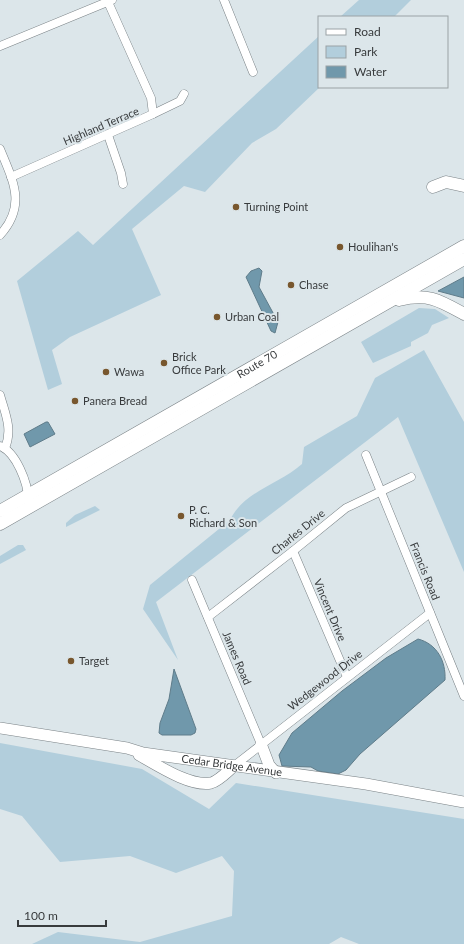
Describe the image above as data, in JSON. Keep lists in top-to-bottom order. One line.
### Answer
{"streets":{"highway":["Route 70"],"main road":["Cedar Bridge Avenue"],"street":["Highland Terrace","Charles Drive","Francis Road","Vincent Drive","James Road","Wedgewood Drive"]},"crossings":[["Charles Drive","Francis Road"],["Charles Drive","Vincent Drive"],["Charles Drive","James Road"],["Francis Road","Wedgewood Drive"],["Vincent Drive","Wedgewood Drive"],["James Road","Wedgewood Drive"],["Wedgewood Drive","Cedar Bridge Avenue"]],"places":["Turning Point","Houlihan's","Chase","Urban Coal","Brick Office Park","Wawa","Panera Bread","P. C. Richard & Son","Target"],"legend":["Road","Park","Water"],"scale_bar":"100 m"}
